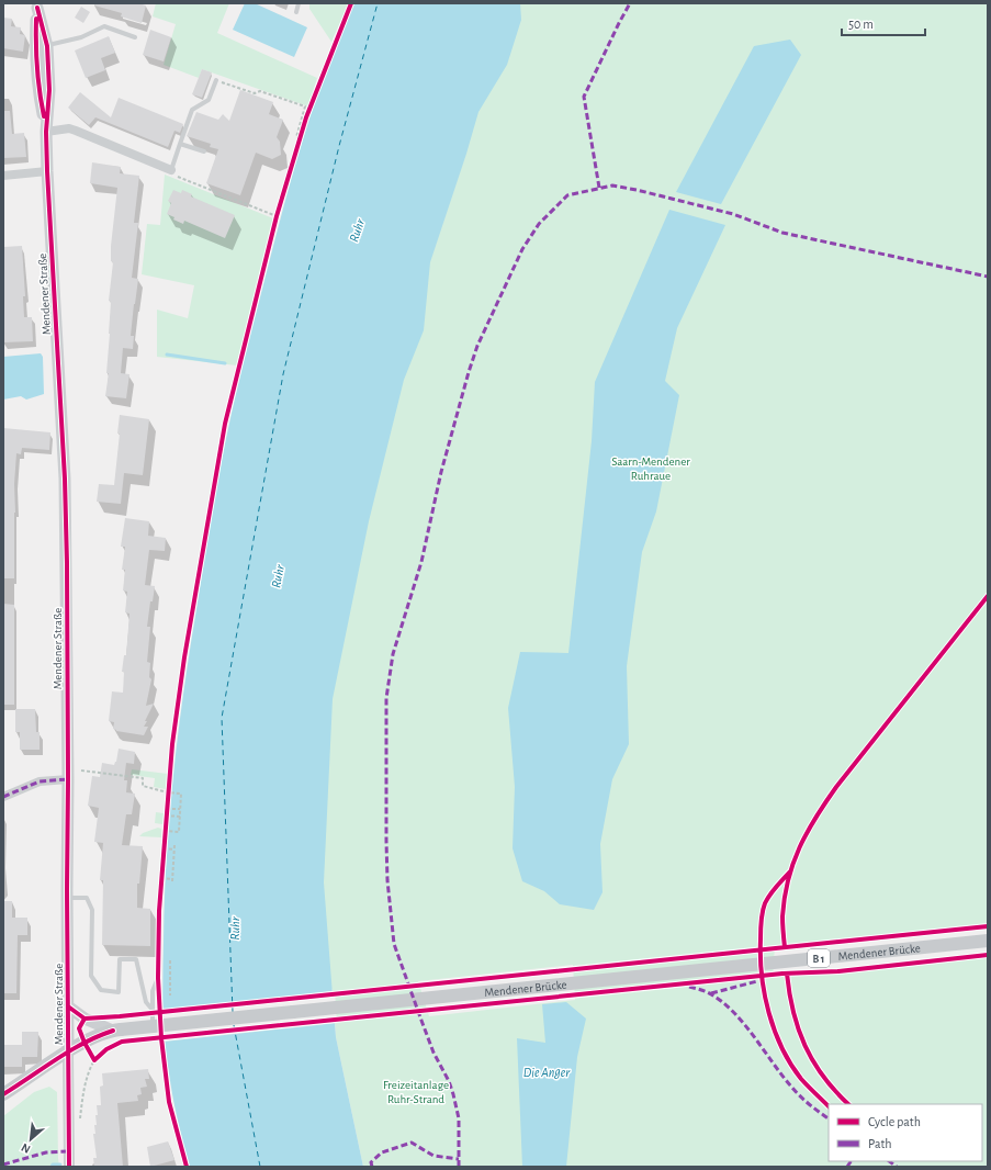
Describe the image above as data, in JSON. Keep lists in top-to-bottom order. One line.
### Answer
{"streets":{"main road":["Mendener Straße","Mendener Brücke","B 1"]},"crossings":[["Mendener Straße","Mendener Brücke"],["Mendener Straße","B 1"],["Mendener Brücke","B 1"]],"water":["Ruhr","Die Anger"],"parks":["Saarn-Mendener Ruhraue","Freizeitanlage Ruhr-Strand"],"legend":["Cycle path","Path"],"scale_bar":"50 m","north":"bottom left"}
